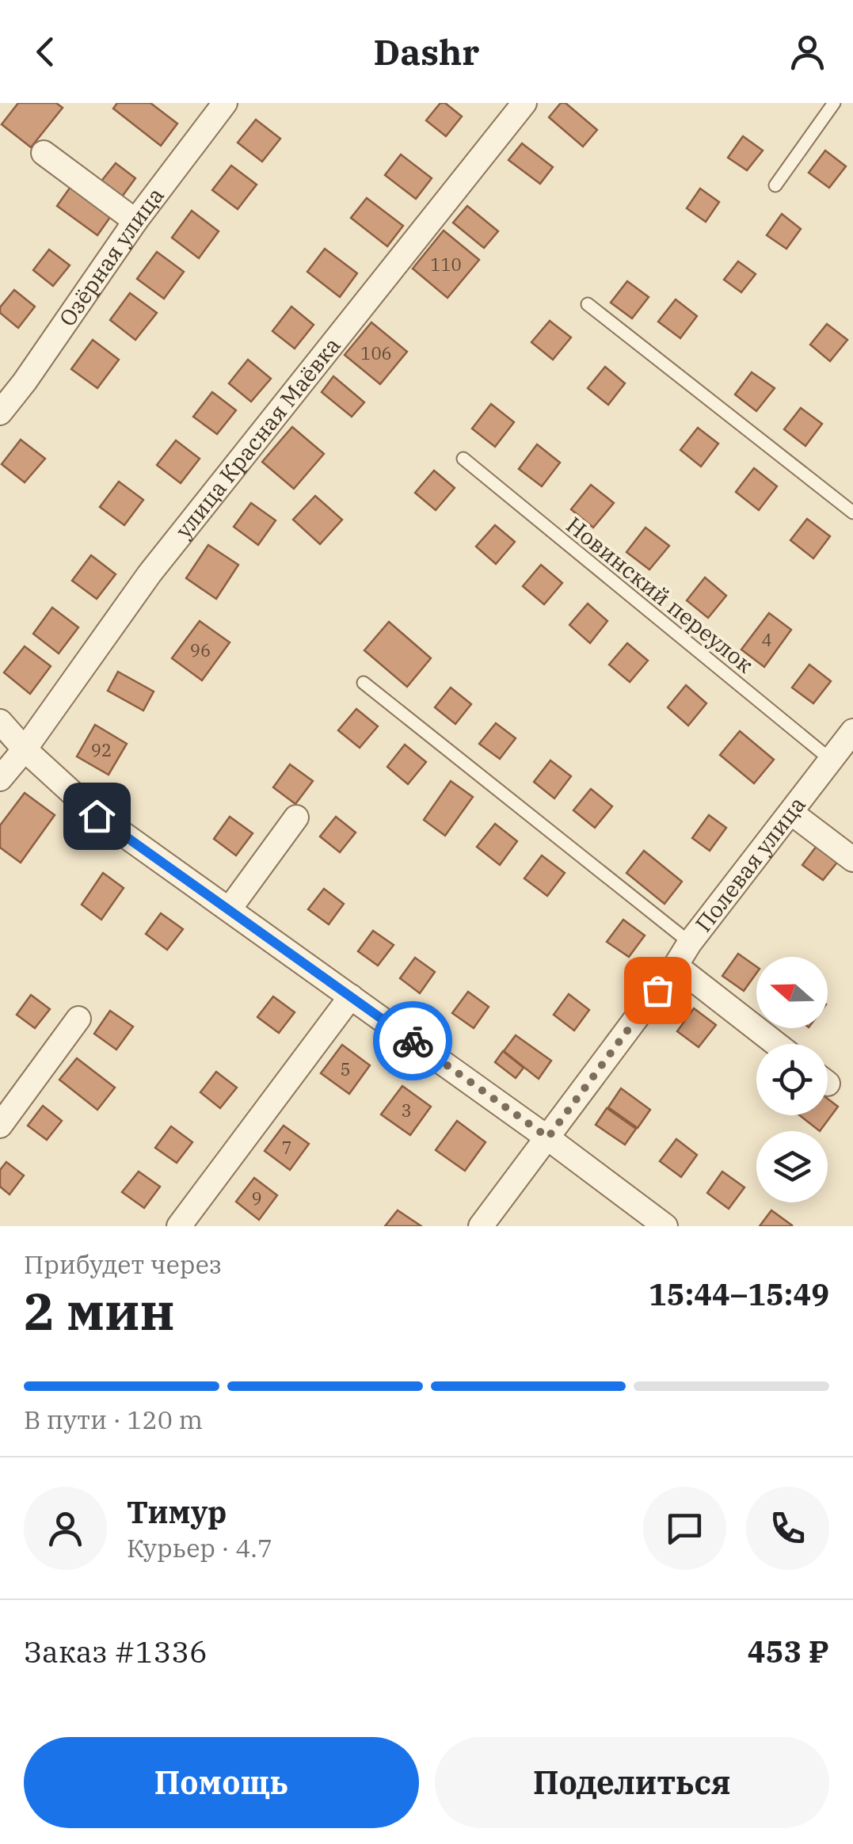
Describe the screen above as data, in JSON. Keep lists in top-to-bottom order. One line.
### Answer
{"streets":{"street":["Озёрная улица","улица Красная Маёвка","Полевая улица"],"lane":["Новинский переулок"]},"crossings":[["Новинский переулок","Полевая улица"]],"house_numbers":["110","106","4","96","92","5","3","7","9"],"north":"left","page":{"header":"Dashr","heading":["2 мин","Прибудет через","15:44–15:49"],"panel":["Тимур","Курьер · 4.7","Заказ #1336","453 ₽"],"bar":"В пути · 120 m","buttons":["Помощь","Поделиться"]}}
